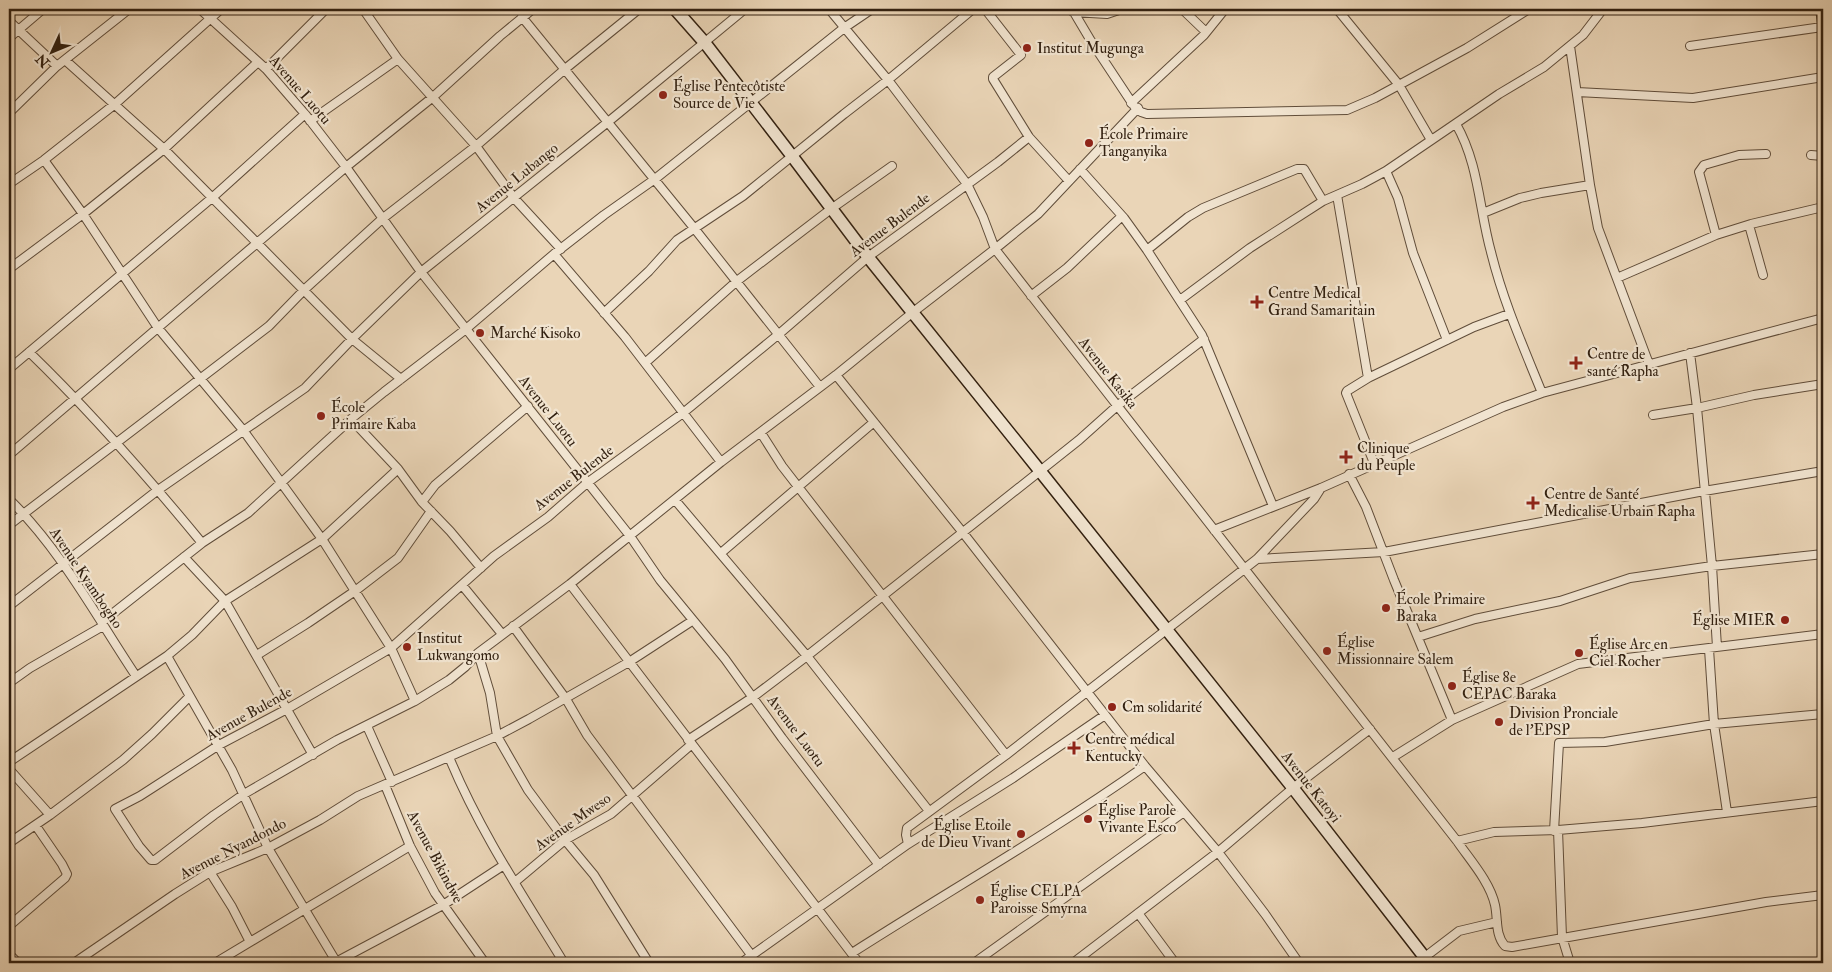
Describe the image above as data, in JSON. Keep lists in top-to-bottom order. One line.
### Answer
{"streets":{"street":["Avenue Luotu","Avenue Lubango","Avenue Bulende","Avenue Kasika","Avenue Kyambogho","Avenue Katoyi","Avenue Mweso","Avenue Nyandondo","Avenue Bikindwe"]},"crossings":[["Avenue Luotu","Avenue Lubango"],["Avenue Luotu","Avenue Bulende"],["Avenue Luotu","Avenue Mweso"],["Avenue Luotu","Avenue Nyandondo"],["Avenue Lubango","Avenue Kyambogho"],["Avenue Lubango","Avenue Katoyi"],["Avenue Bulende","Avenue Kasika"],["Avenue Bulende","Avenue Katoyi"],["Avenue Kasika","Avenue Mweso"],["Avenue Katoyi","Avenue Mweso"],["Avenue Nyandondo","Avenue Bikindwe"]],"places":{"other":["Institut Mugunga","Église Pentecôtiste Source de Vie","École Primaire Tanganyika","Marché Kisoko","École Primaire Kaba","École Primaire Baraka","Église MIER","Institut Lukwangomo","Église Missionnaire Salem","Église Arc en Ciel Rocher","Église 8e CEPAC Baraka","Cm solidarité","Division Pronciale de l'EPSP","Église Parole Vivante Esco","Église Etoile de Dieu Vivant","Église CELPA Paroisse Smyrna"],"health":["Centre Medical Grand Samaritain","Centre de santé Rapha","Clinique du Peuple","Centre de Santé Medicalise Urbain Rapha","Centre médical Kentucky"]},"north":"bottom left"}
